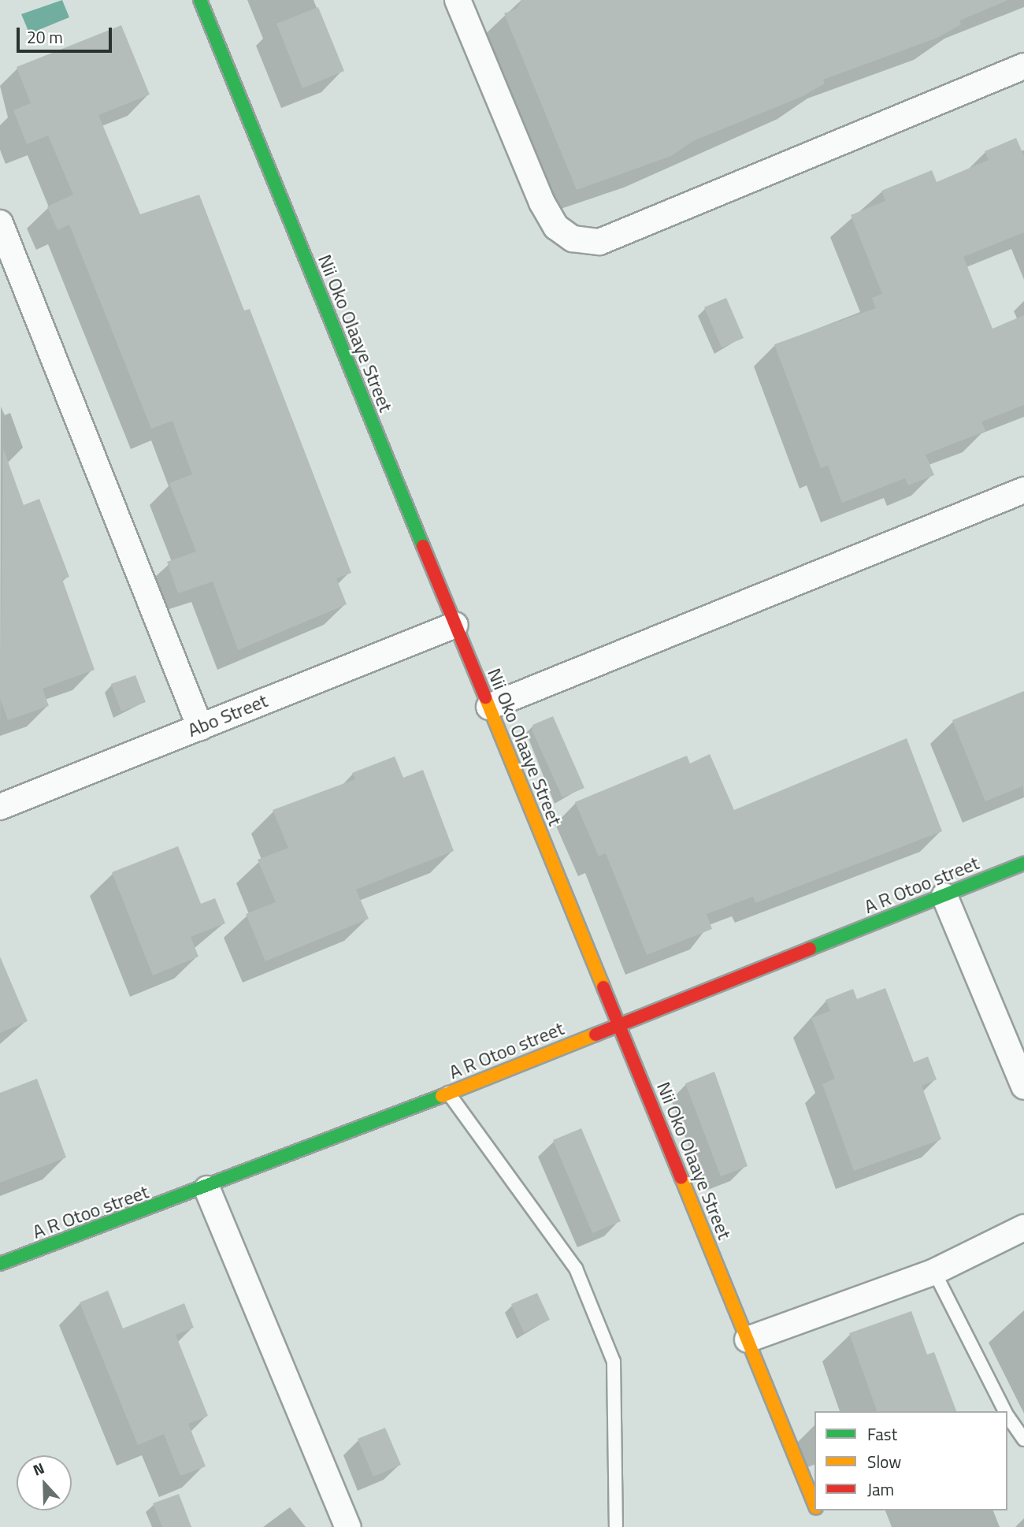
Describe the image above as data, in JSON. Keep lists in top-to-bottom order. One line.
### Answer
{"streets":{"street":["Nii Oko Olaaye Street","Abo Street","A R Otoo street"]},"crossings":[["Nii Oko Olaaye Street","Abo Street"],["Nii Oko Olaaye Street","A R Otoo street"]],"legend":["Fast","Slow","Jam"],"scale_bar":"20 m","north":"top"}
